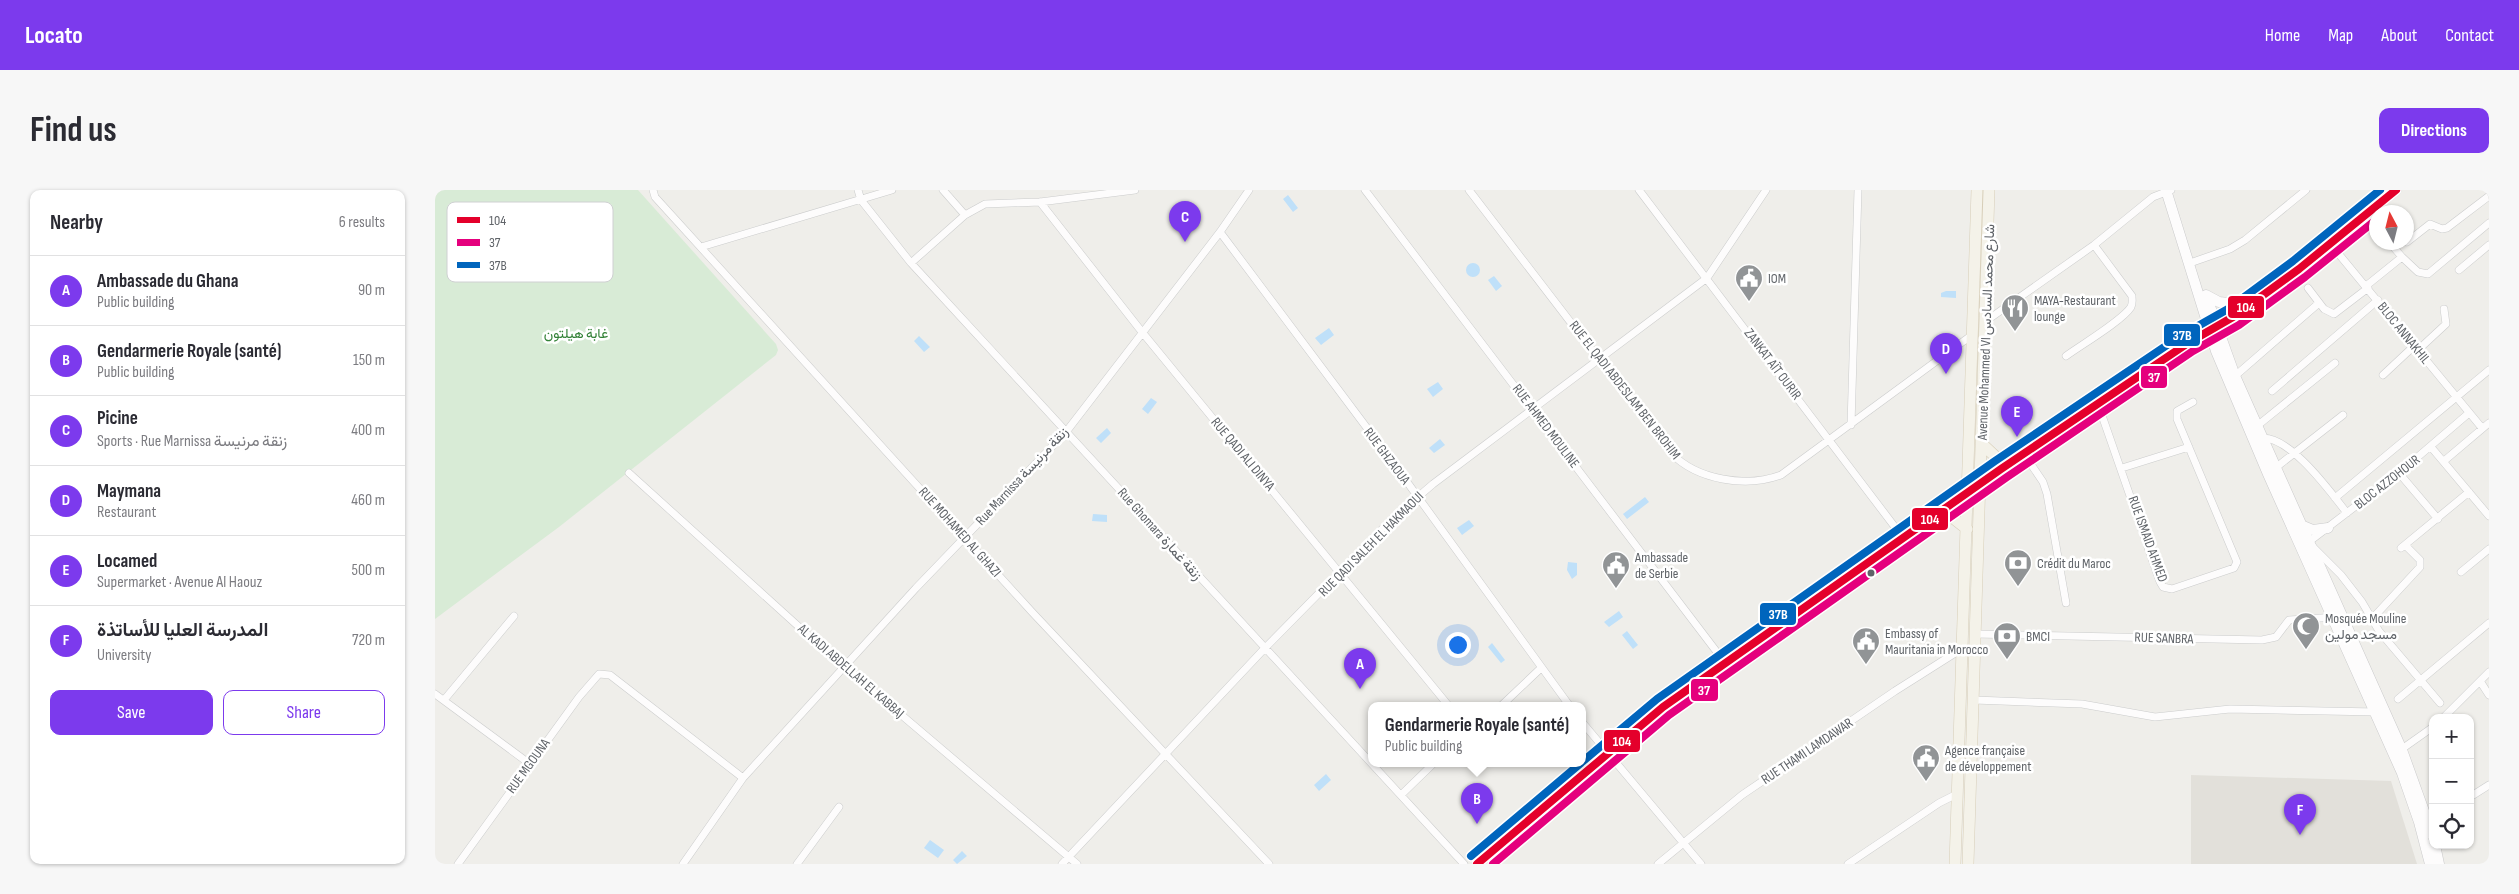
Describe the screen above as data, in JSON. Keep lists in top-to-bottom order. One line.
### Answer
{"streets":{"main road":["Avenue Mohammed VI شارع محمد السادس"],"street":["BLOC ANNAKHIL","ZANKAT AÏT OURIR","RUE EL QADI ABDESLAM BEN BROHIM","RUE AHMED MOULINE","RUE QADI ALI DINYA","RUE GHZAOUA","Rue Marnissa زنقة مرنيسة","BLOC AZZOHOUR","RUE MOHAMED AL GHAZI","Rue Ghomara زنقة غمارة","RUE ISMAID AHMED","RUE QADI SALEH EL HAKMAOUI","RUE SANBRA","AL KADI ABDELLAH EL KABBAJ","RUE THAMI LAMDAWAR","RUE MGOUNA"]},"crossings":[["Avenue Mohammed VI شارع محمد السادس","RUE EL QADI ABDESLAM BEN BROHIM"],["Avenue Mohammed VI شارع محمد السادس","RUE SANBRA"],["Avenue Mohammed VI شارع محمد السادس","RUE THAMI LAMDAWAR"],["BLOC ANNAKHIL","BLOC AZZOHOUR"],["ZANKAT AÏT OURIR","RUE EL QADI ABDESLAM BEN BROHIM"],["ZANKAT AÏT OURIR","RUE QADI SALEH EL HAKMAOUI"],["RUE EL QADI ABDESLAM BEN BROHIM","RUE QADI SALEH EL HAKMAOUI"],["RUE AHMED MOULINE","RUE QADI SALEH EL HAKMAOUI"],["RUE QADI ALI DINYA","Rue Marnissa زنقة مرنيسة"],["RUE QADI ALI DINYA","RUE QADI SALEH EL HAKMAOUI"],["RUE GHZAOUA","Rue Marnissa زنقة مرنيسة"],["RUE GHZAOUA","RUE QADI SALEH EL HAKMAOUI"],["Rue Marnissa زنقة مرنيسة","RUE MOHAMED AL GHAZI"],["Rue Marnissa زنقة مرنيسة","Rue Ghomara زنقة غمارة"],["Rue Marnissa زنقة مرنيسة","AL KADI ABDELLAH EL KABBAJ"],["Rue Marnissa زنقة مرنيسة","RUE MGOUNA"],["RUE MOHAMED AL GHAZI","RUE QADI SALEH EL HAKMAOUI"],["Rue Ghomara زنقة غمارة","RUE QADI SALEH EL HAKMAOUI"],["RUE QADI SALEH EL HAKMAOUI","AL KADI ABDELLAH EL KABBAJ"]],"parks":["غابة هيلتون"],"places":{"public building":["IOM","Ambassade de Serbie","Embassy of Mauritania in Morocco","Agence française de développement"],"restaurant":["MAYA-Restaurant lounge"],"bank":["Crédit du Maroc","BMCI"],"mosque":["Mosquée Mouline مسجد مولين"]},"lines":["transit line 104","transit line 37B","transit line 37"],"legend":["104","37","37B"],"north":"top","page":{"header":"Locato","nav":["Home","Map","About","Contact"],"buttons":["Directions",["Save","Share"]],"title":"Find us","heading":["Nearby","6 results"],"pins":["C","D","E","A","B","F"],"list":[{"mark":"A","name":"Ambassade du Ghana","note":"Public building","value":"90 m"},{"mark":"B","name":"Gendarmerie Royale (santé)","note":"Public building","value":"150 m"},{"mark":"C","name":"Picine","note":"Sports · Rue Marnissa زنقة مرنيسة","value":"400 m"},{"mark":"D","name":"Maymana","note":"Restaurant","value":"460 m"},{"mark":"E","name":"Locamed","note":"Supermarket · Avenue Al Haouz","value":"500 m"},{"mark":"F","name":"المدرسة العليا للأساتذة","note":"University","value":"720 m"}],"popup":["Gendarmerie Royale (santé)","Public building"],"map_buttons":["+","−"]}}
